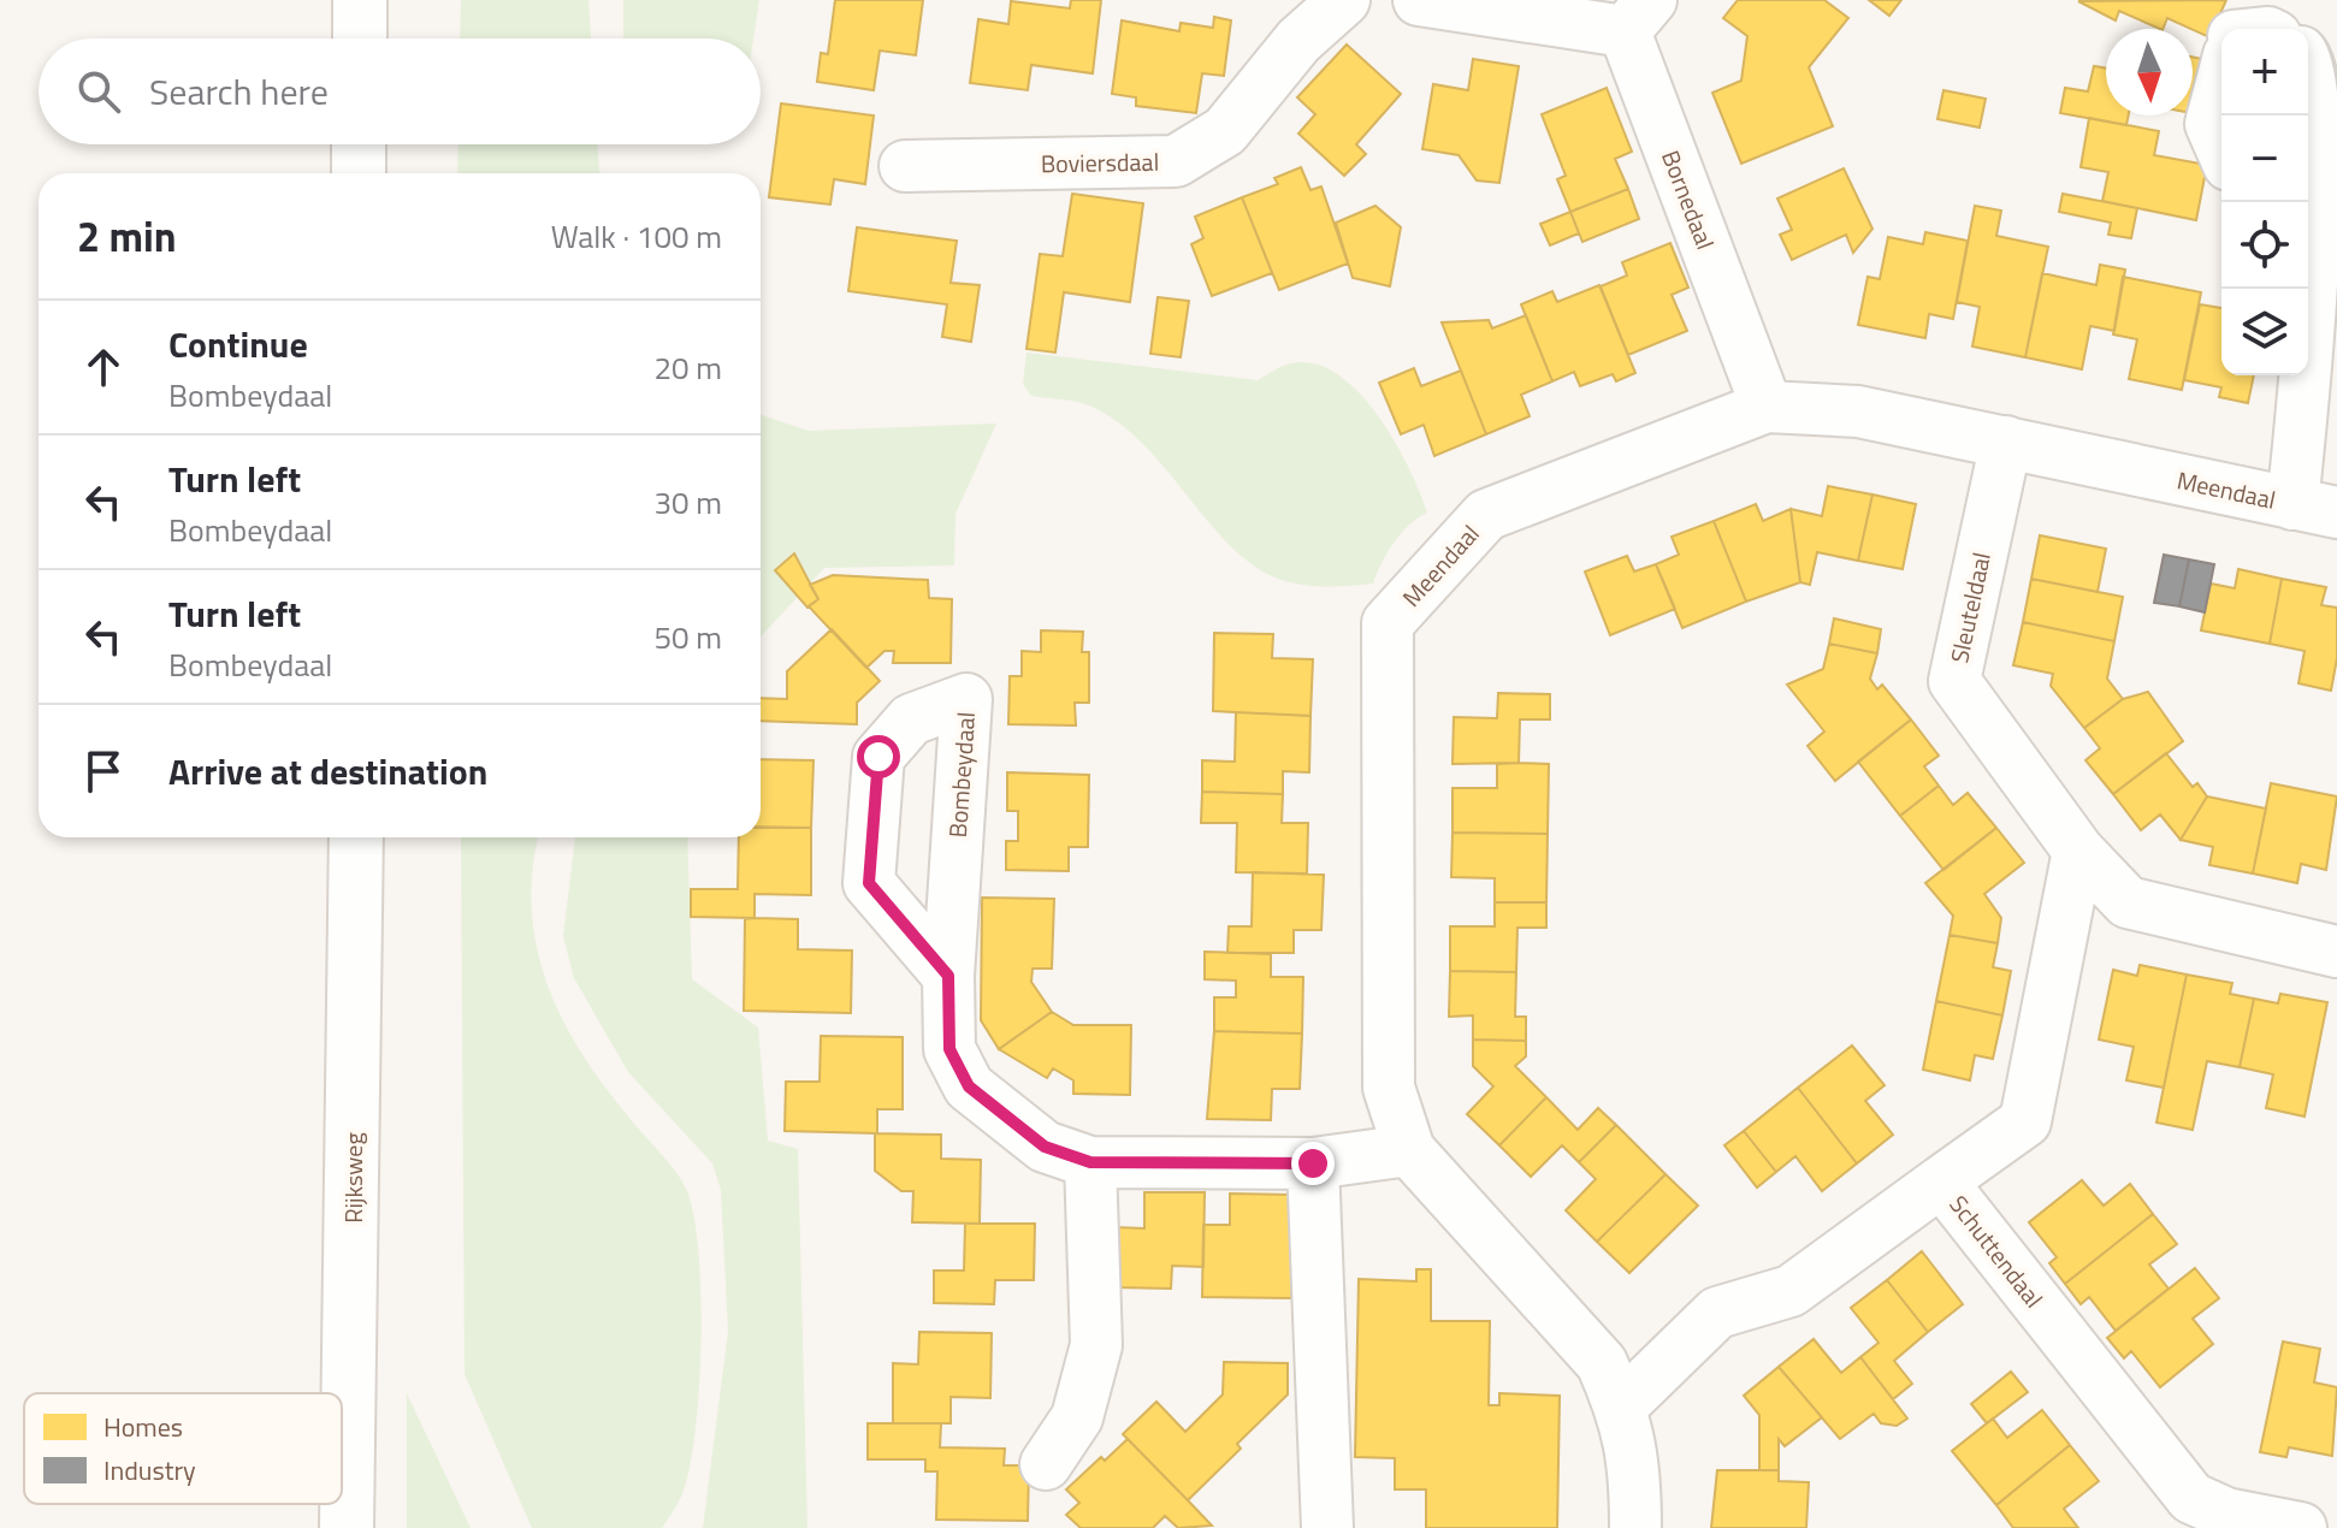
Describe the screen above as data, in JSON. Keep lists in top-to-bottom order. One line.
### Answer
{"streets":{"main road":["Rijksweg"],"street":["Boviersdaal","Bornedaal","Meendaal","Sleuteldaal","Schuttendaal"]},"crossings":[["Bornedaal","Meendaal"],["Meendaal","Sleuteldaal"],["Meendaal","Schuttendaal"]],"legend":["Homes","Industry"],"north":"bottom","page":{"map_buttons":["+","−"],"search":"Search here","heading":["2 min","Walk · 100 m"],"list":[["Continue","Bombeydaal","20 m"],["Turn left","Bombeydaal","30 m"],["Turn left","Bombeydaal","50 m"],"Arrive at destination"]}}
